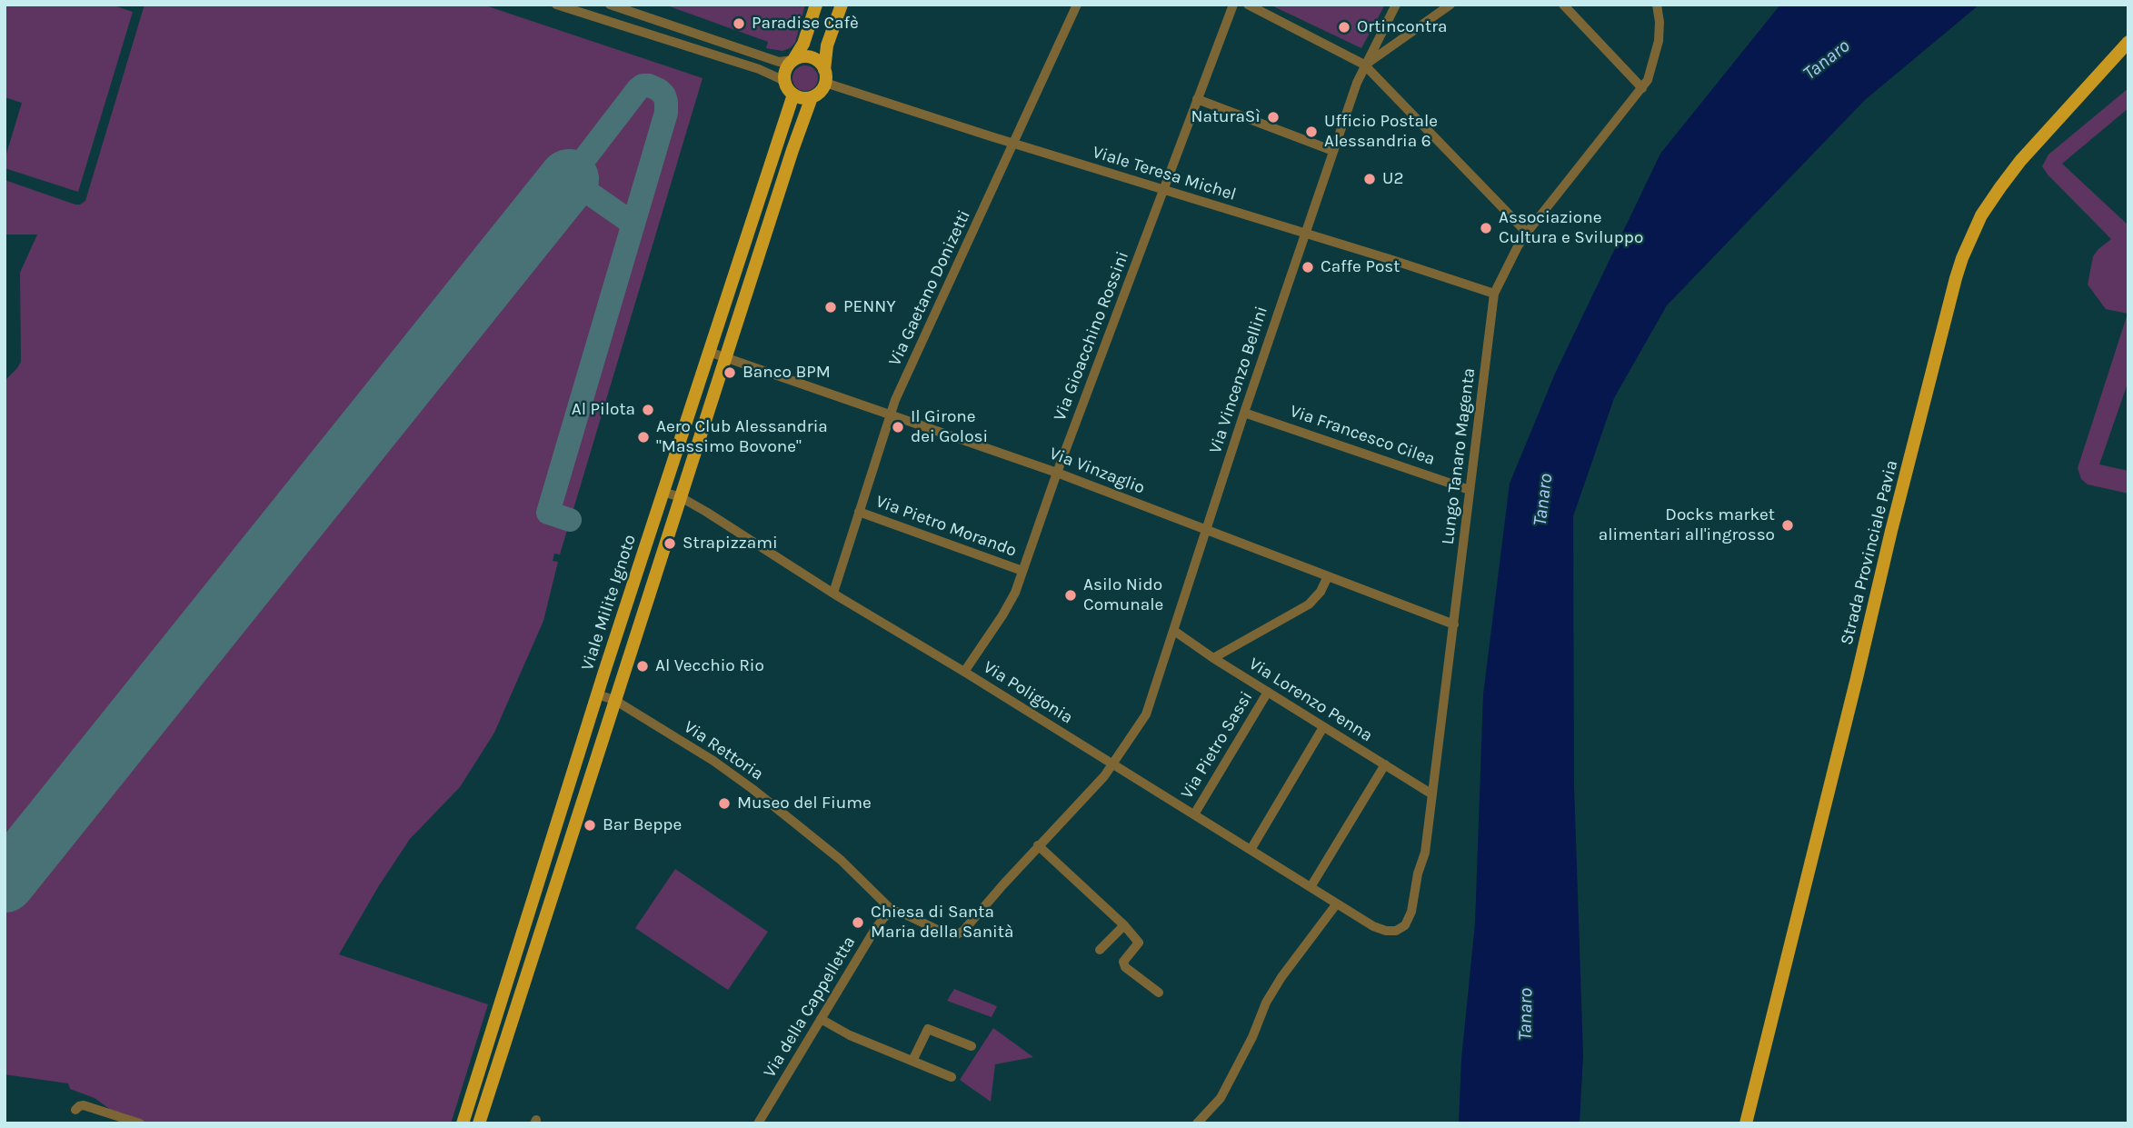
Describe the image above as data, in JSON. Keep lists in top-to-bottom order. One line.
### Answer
{"streets":{"main road":["Strada Provinciale Pavia","Viale Milite Ignoto"],"street":["Viale Teresa Michel","Via Gaetano Donizetti","Via Gioacchino Rossini","Via Vincenzo Bellini","Via Francesco Cilea","Lungo Tanaro Magenta","Via Vinzaglio","Via Pietro Morando","Via Poligonia","Via Lorenzo Penna","Via Pietro Sassi","Via Rettoria","Via della Cappelletta"]},"crossings":[["Viale Teresa Michel","Via Gaetano Donizetti"],["Viale Teresa Michel","Via Gioacchino Rossini"],["Viale Teresa Michel","Via Vincenzo Bellini"],["Viale Teresa Michel","Lungo Tanaro Magenta"],["Viale Teresa Michel","Viale Milite Ignoto"],["Via Gaetano Donizetti","Via Vinzaglio"],["Via Gaetano Donizetti","Via Pietro Morando"],["Via Gaetano Donizetti","Via Poligonia"],["Via Gioacchino Rossini","Via Vinzaglio"],["Via Gioacchino Rossini","Via Pietro Morando"],["Via Gioacchino Rossini","Via Poligonia"],["Via Vincenzo Bellini","Via Francesco Cilea"],["Via Vincenzo Bellini","Via Vinzaglio"],["Via Vincenzo Bellini","Via Poligonia"],["Via Vincenzo Bellini","Via Lorenzo Penna"],["Via Vincenzo Bellini","Via Rettoria"],["Via Vincenzo Bellini","Via della Cappelletta"],["Via Francesco Cilea","Lungo Tanaro Magenta"],["Lungo Tanaro Magenta","Via Vinzaglio"],["Lungo Tanaro Magenta","Via Poligonia"],["Lungo Tanaro Magenta","Via Lorenzo Penna"],["Via Vinzaglio","Viale Milite Ignoto"],["Viale Milite Ignoto","Via Poligonia"],["Viale Milite Ignoto","Via Rettoria"],["Via Poligonia","Via Pietro Sassi"],["Via Lorenzo Penna","Via Pietro Sassi"],["Via Rettoria","Via della Cappelletta"]],"water":["Tanaro"],"places":["Paradise Cafè","Ortincontra","NaturaSì","Ufficio Postale Alessandria 6","U2","Associazione Cultura e Sviluppo","Caffe Post","PENNY","Banco BPM","Al Pilota","Il Girone dei Golosi","Aero Club Alessandria \"Massimo Bovone\"","Docks market alimentari all'ingrosso","Strapizzami","Asilo Nido Comunale","Al Vecchio Rio","Museo del Fiume","Bar Beppe","Chiesa di Santa Maria della Sanità"]}
